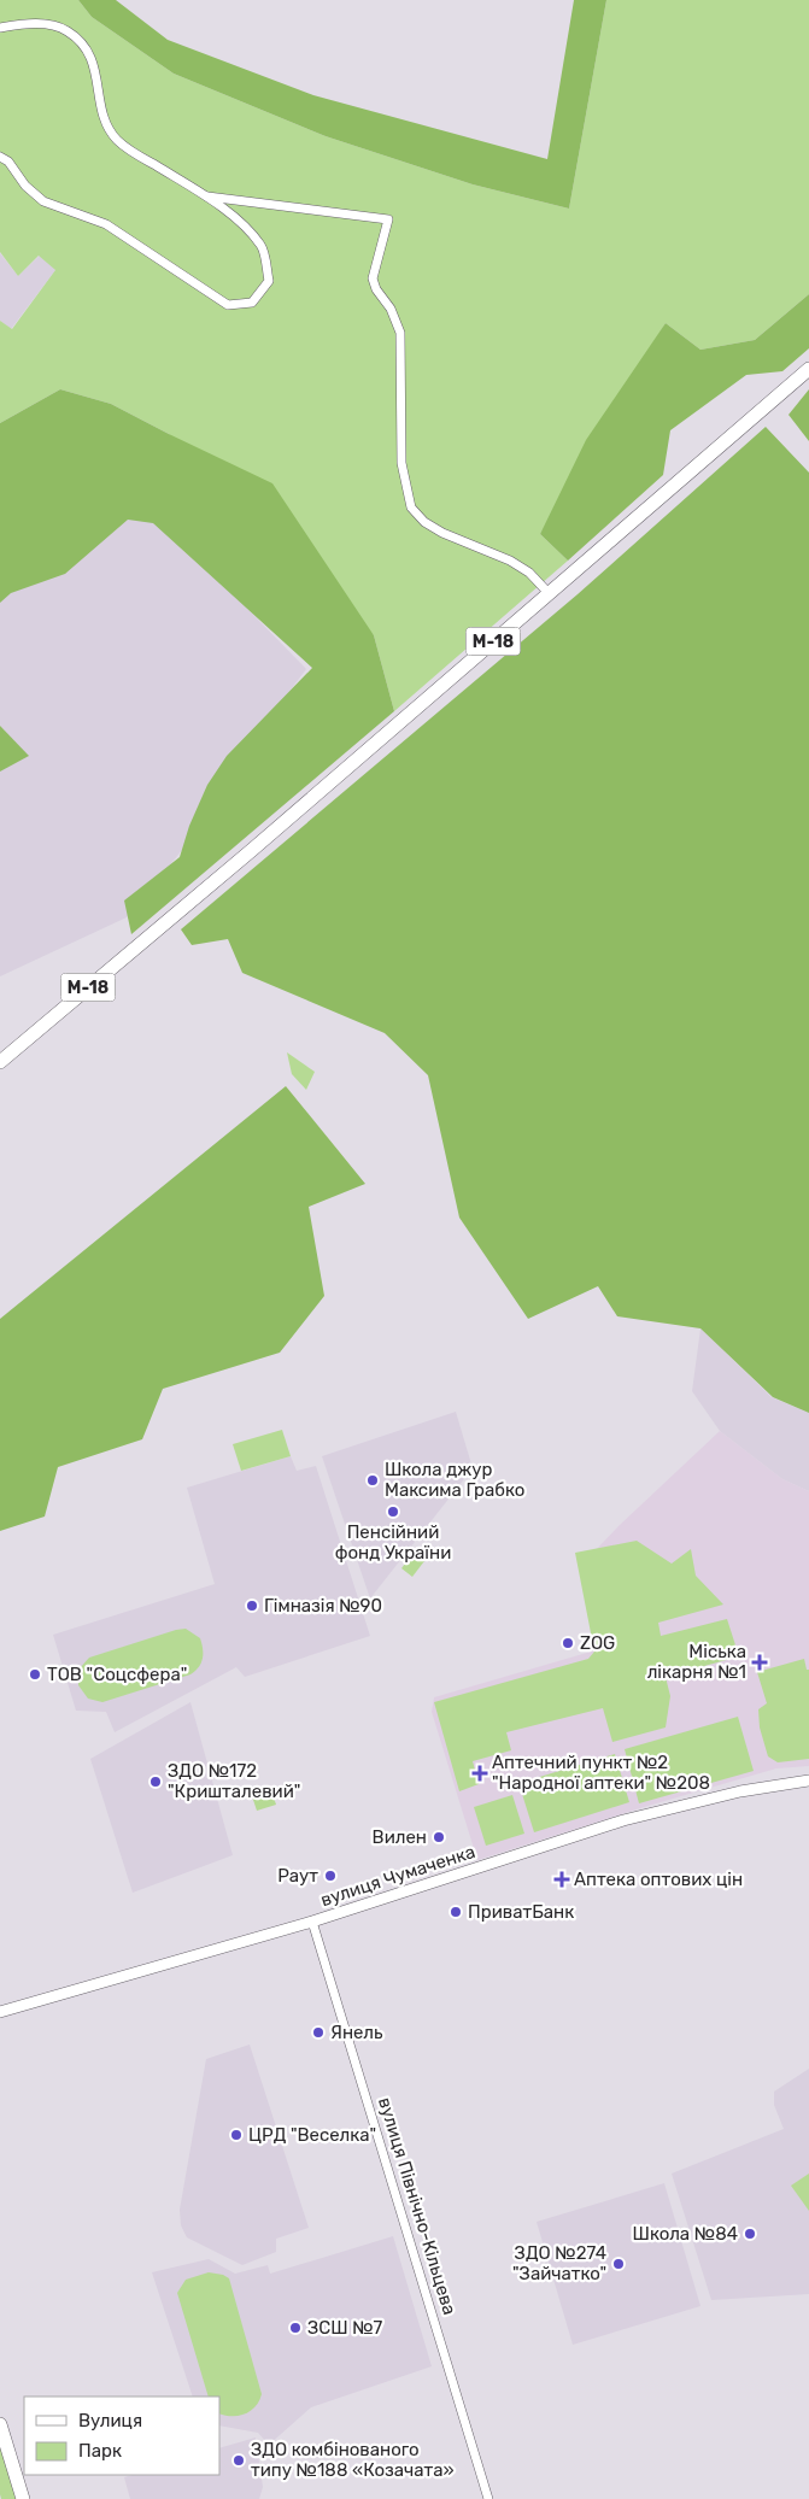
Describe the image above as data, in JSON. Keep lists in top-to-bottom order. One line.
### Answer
{"streets":{"main road":["М-18"],"street":["вулиця Чумаченка","вулиця Північно-Кільцева"]},"crossings":[["вулиця Чумаченка","вулиця Північно-Кільцева"]],"places":{"other":["Школа джур Максима Грабко","Пенсійний фонд України","Гімназія №90","ZOG","ТОВ \"Соцсфера\"","ЗДО №172 \"Кришталевий\"","Вилен","Раут","ПриватБанк","Янель","ЦРД \"Веселка\"","Школа №84","ЗДО №274 \"Зайчатко\"","ЗСШ №7","ЗДО комбінованого типу №188 «Козачата»"],"health":["Міська лікарня №1","Аптечний пункт №2 \"Народної аптеки\" №208","Аптека оптових цін"]},"legend":["Вулиця","Парк"]}
